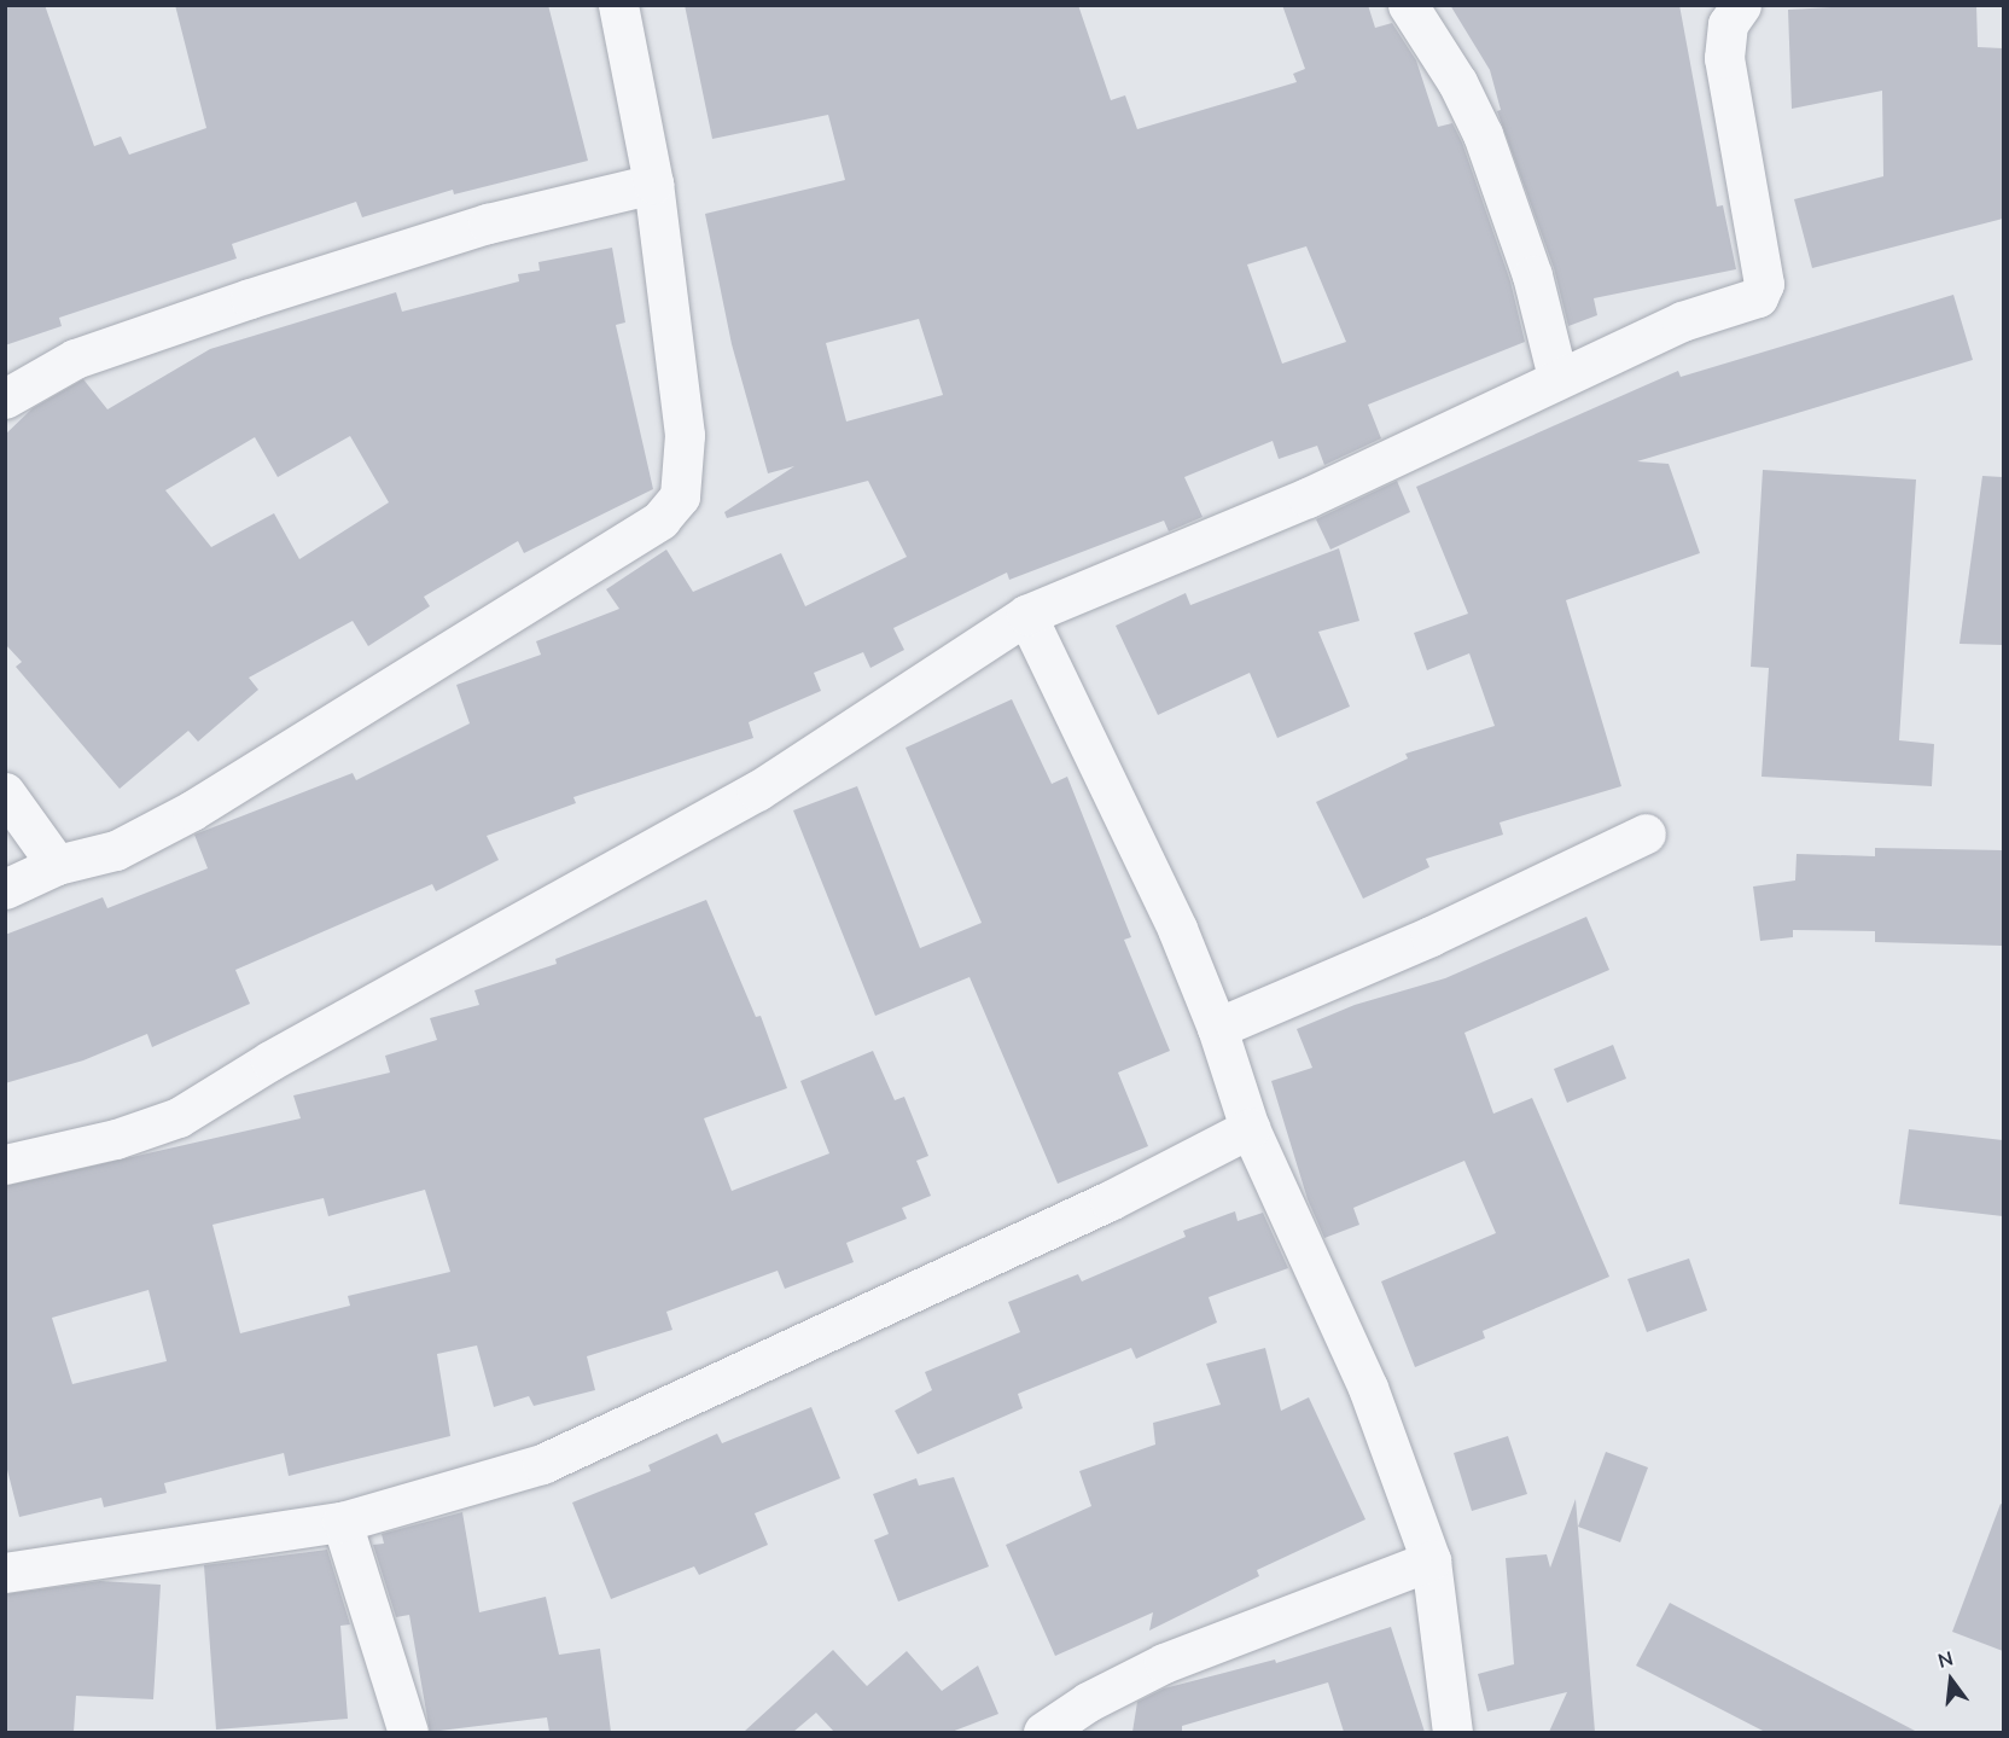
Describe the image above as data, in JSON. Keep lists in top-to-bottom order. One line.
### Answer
{"north":"top"}
